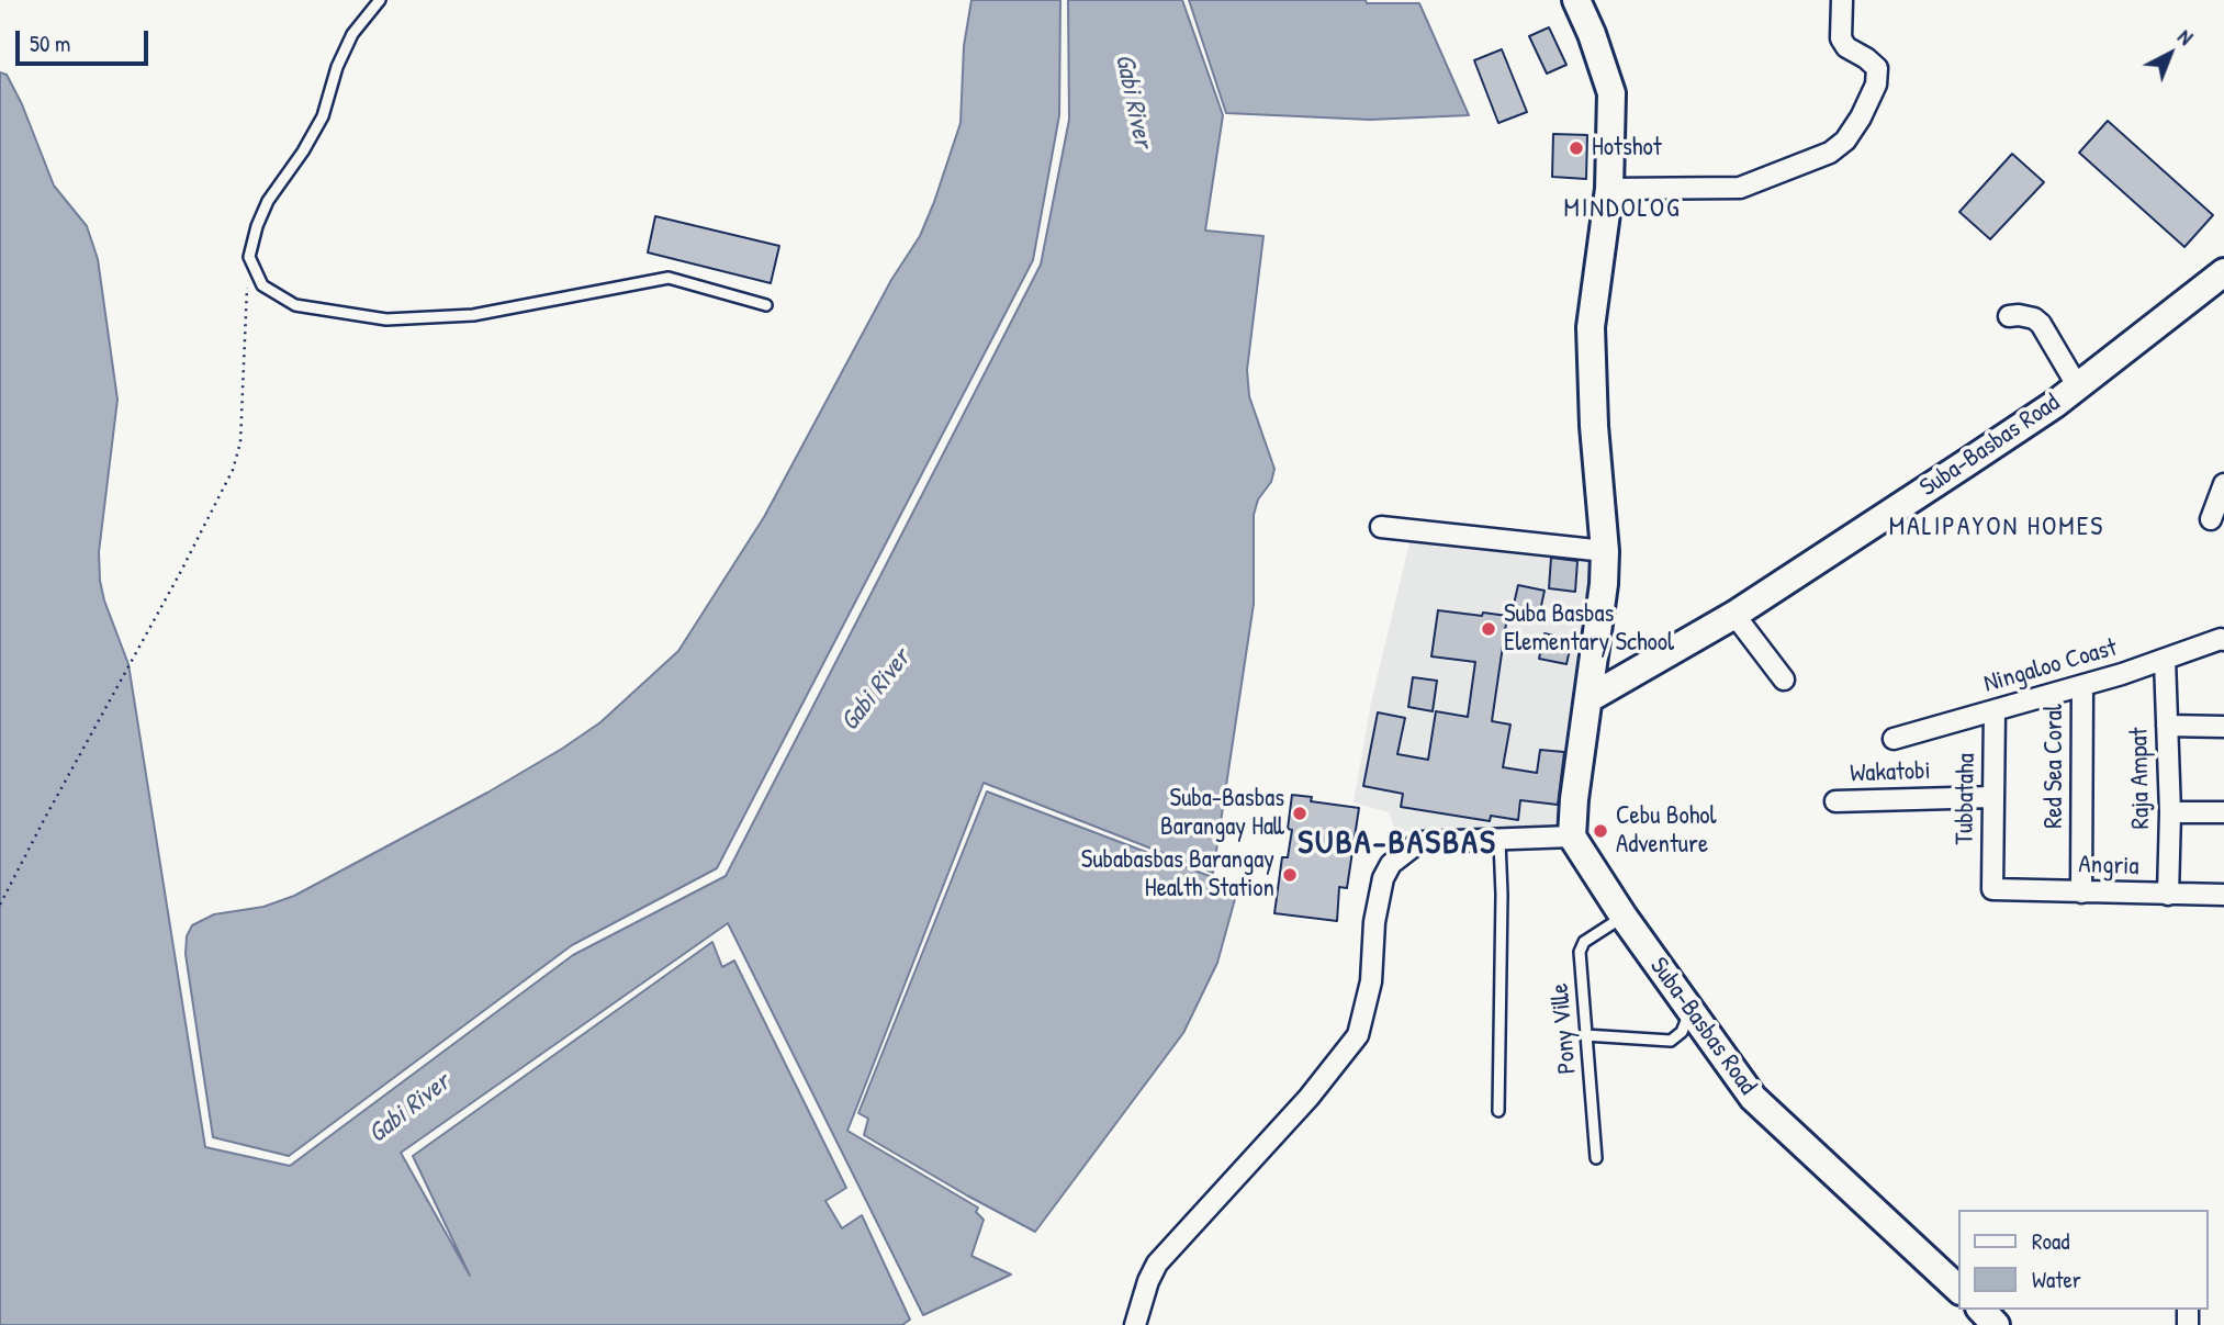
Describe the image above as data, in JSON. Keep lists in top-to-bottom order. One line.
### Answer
{"streets":{"street":["Suba-Basbas Road","Ningaloo Coast","Red Sea Coral","Wakatobi","Raja Ampat","Tubbataha","Angria"],"lane":["Pony Ville"]},"crossings":[["Suba-Basbas Road","Pony Ville"],["Ningaloo Coast","Red Sea Coral"],["Ningaloo Coast","Raja Ampat"],["Ningaloo Coast","Tubbataha"],["Red Sea Coral","Angria"],["Wakatobi","Tubbataha"],["Raja Ampat","Angria"],["Tubbataha","Angria"]],"districts":["MINDOLOG","MALIPAYON HOMES","SUBA-BASBAS"],"water":["Gabi River"],"places":["Hotshot","Suba Basbas Elementary School","Suba-Basbas Barangay Hall","Cebu Bohol Adventure","Subabasbas Barangay Health Station"],"legend":["Road","Water"],"scale_bar":"50 m","north":"top right"}
